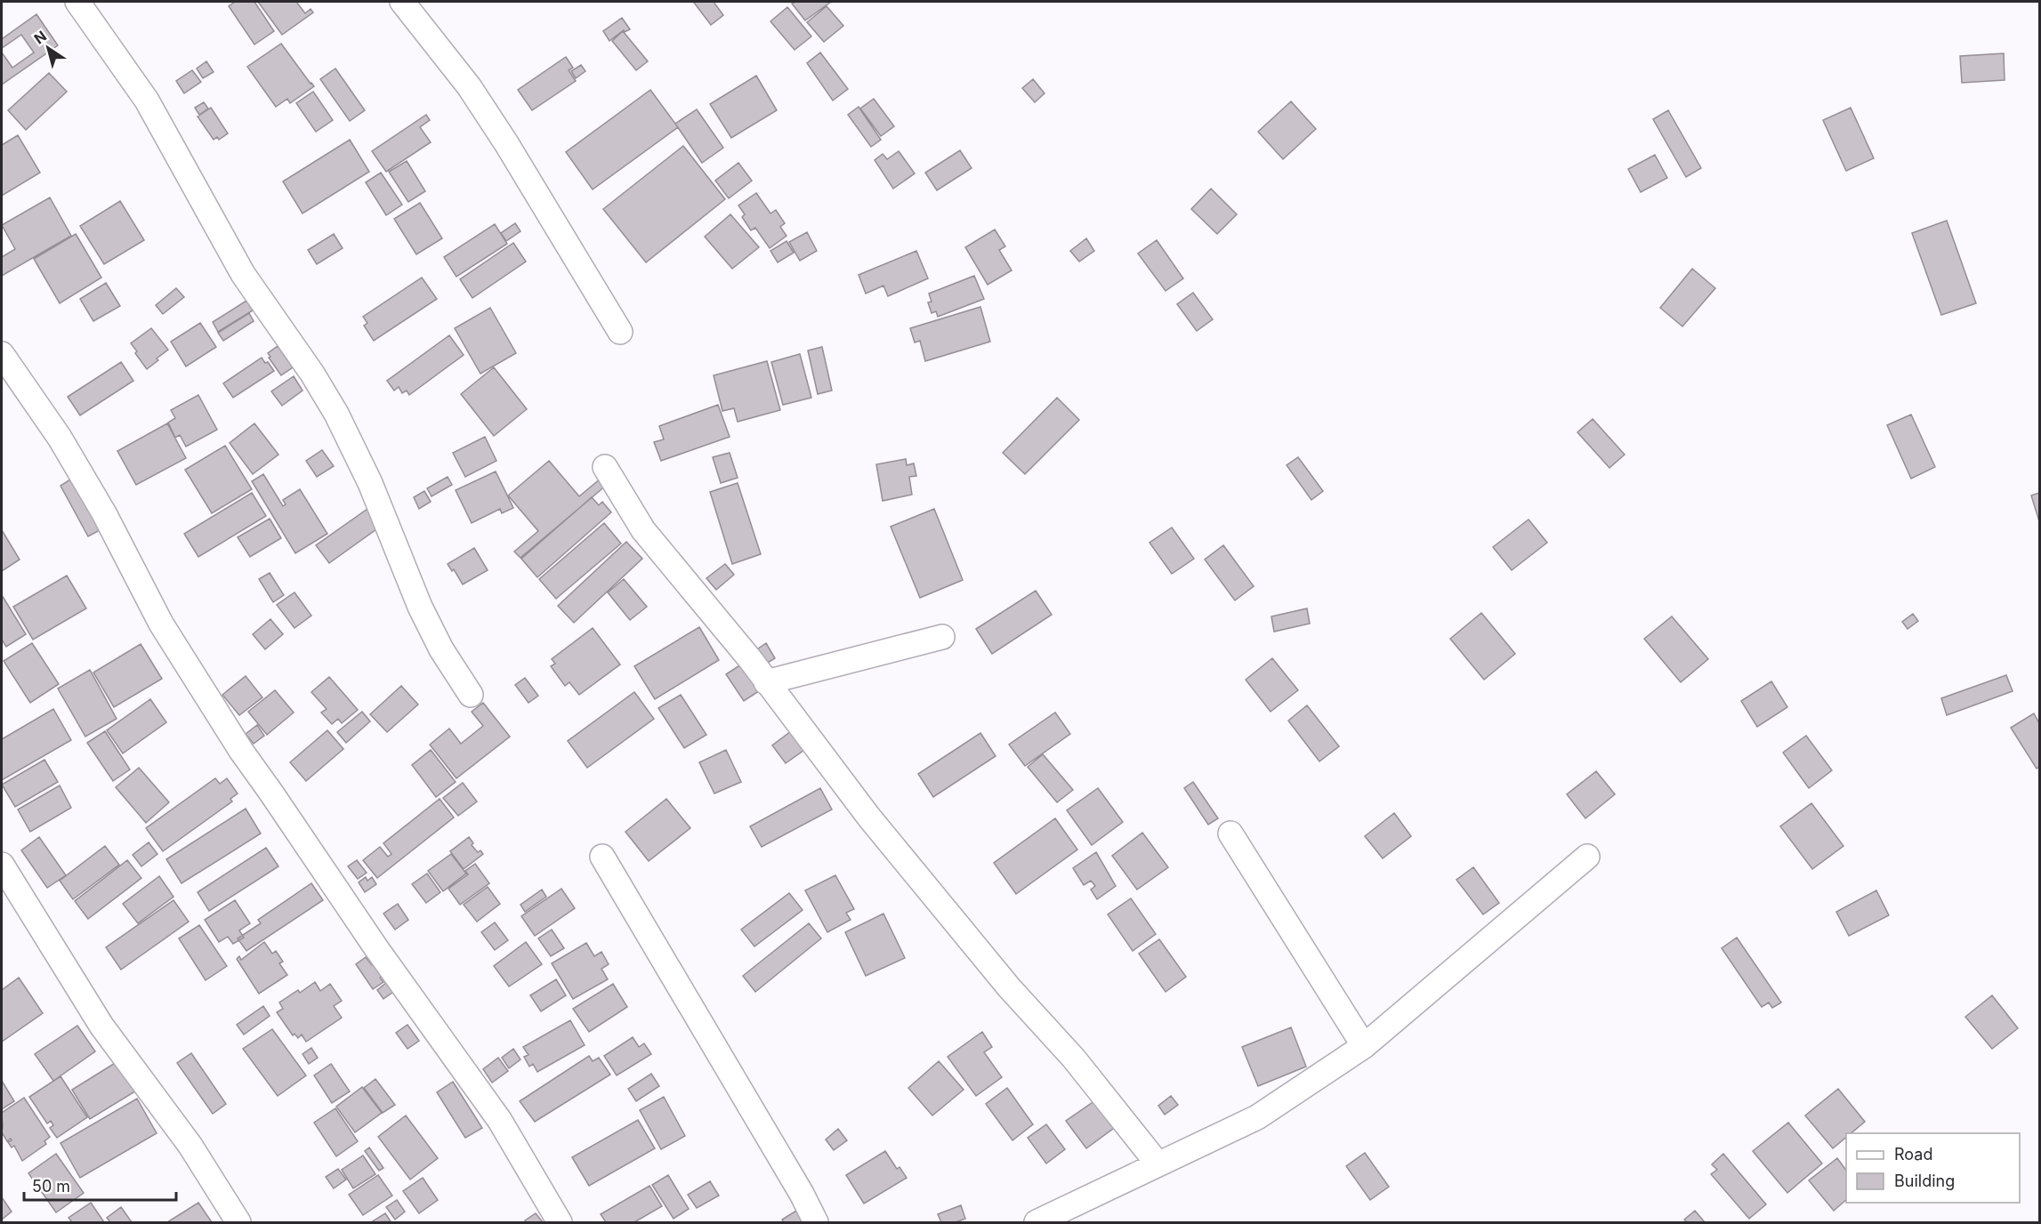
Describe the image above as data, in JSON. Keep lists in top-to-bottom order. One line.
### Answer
{"legend":["Road","Building"],"scale_bar":"50 m","north":"top left"}
